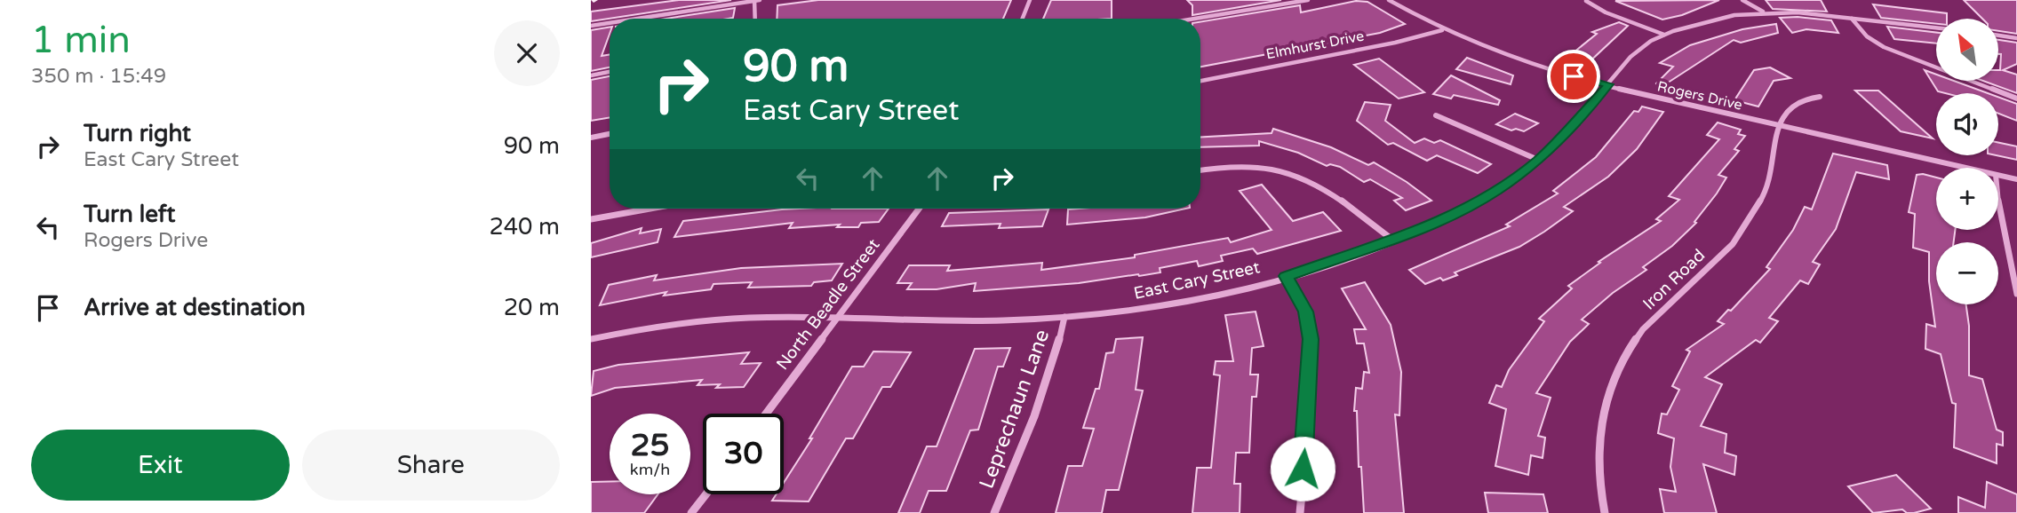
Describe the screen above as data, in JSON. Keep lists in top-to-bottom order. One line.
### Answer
{"streets":{"street":["Elmhurst Drive","Rogers Drive","Iron Road","East Cary Street","North Beadle Street","Leprechaun Lane"]},"crossings":[["Elmhurst Drive","Rogers Drive"],["Rogers Drive","Iron Road"],["Rogers Drive","East Cary Street"],["East Cary Street","North Beadle Street"],["East Cary Street","Leprechaun Lane"]],"north":"top left","page":{"heading":["1 min","350 m · 15:49"],"map_buttons":["+","−"],"turn":["90 m","East Cary Street"],"list":[{"name":"Turn right","note":"East Cary Street","value":"90 m"},{"name":"Turn left","note":"Rogers Drive","value":"240 m"},{"name":"Arrive at destination","value":"20 m"}],"speed":"25 km/h","limit":"30","buttons":["Exit","Share"]}}
